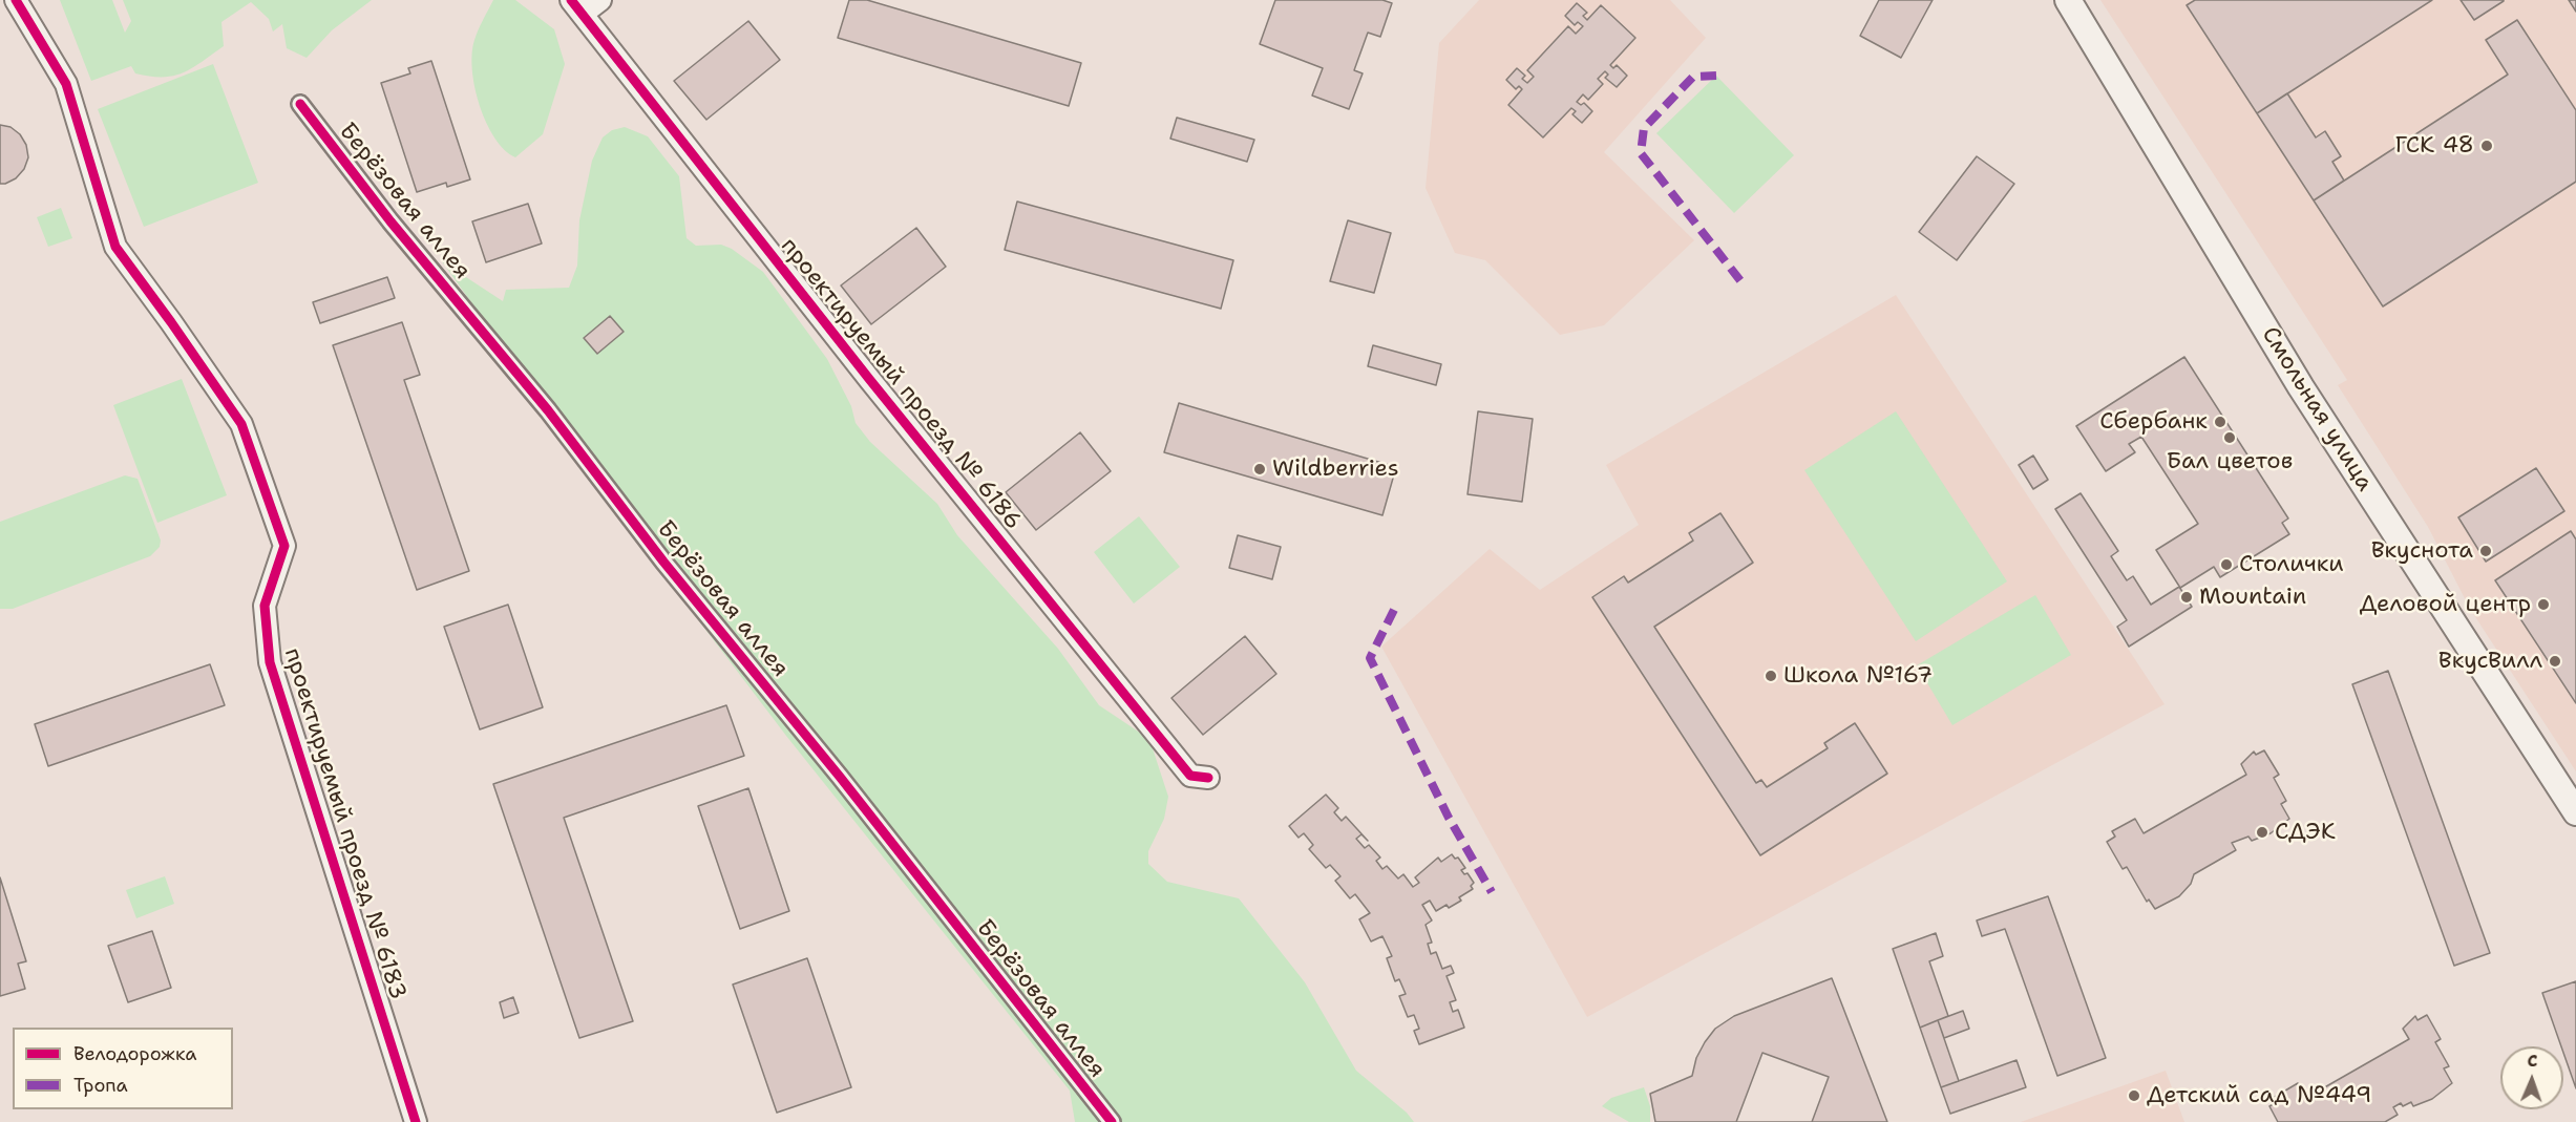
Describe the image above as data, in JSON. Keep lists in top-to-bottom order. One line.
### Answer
{"streets":{"street":["Берёзовая аллея","проектируемый проезд № 6186","Смольная улица","проектируемый проезд № 6183"]},"places":["ГСК 48","Сбербанк","Бал цветов","Wildberries","Вкуснота","Столички","Mountain","Деловой центр","ВкусВилл","Школа №167","СДЭК","Детский сад №449"],"legend":["Велодорожка","Тропа"],"north":"top"}
